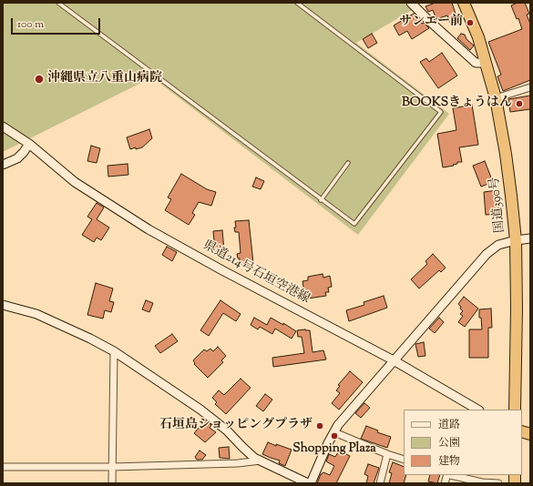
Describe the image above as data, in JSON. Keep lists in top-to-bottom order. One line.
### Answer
{"streets":{"highway":["国道390号"],"street":["県道214号石垣空港線"]},"places":["サンエー前","沖縄県立八重山病院","BOOKSきょうはん","石垣島ショッピングプラザ","Shopping Plaza"],"legend":["道路","公園","建物"],"scale_bar":"100 m"}
